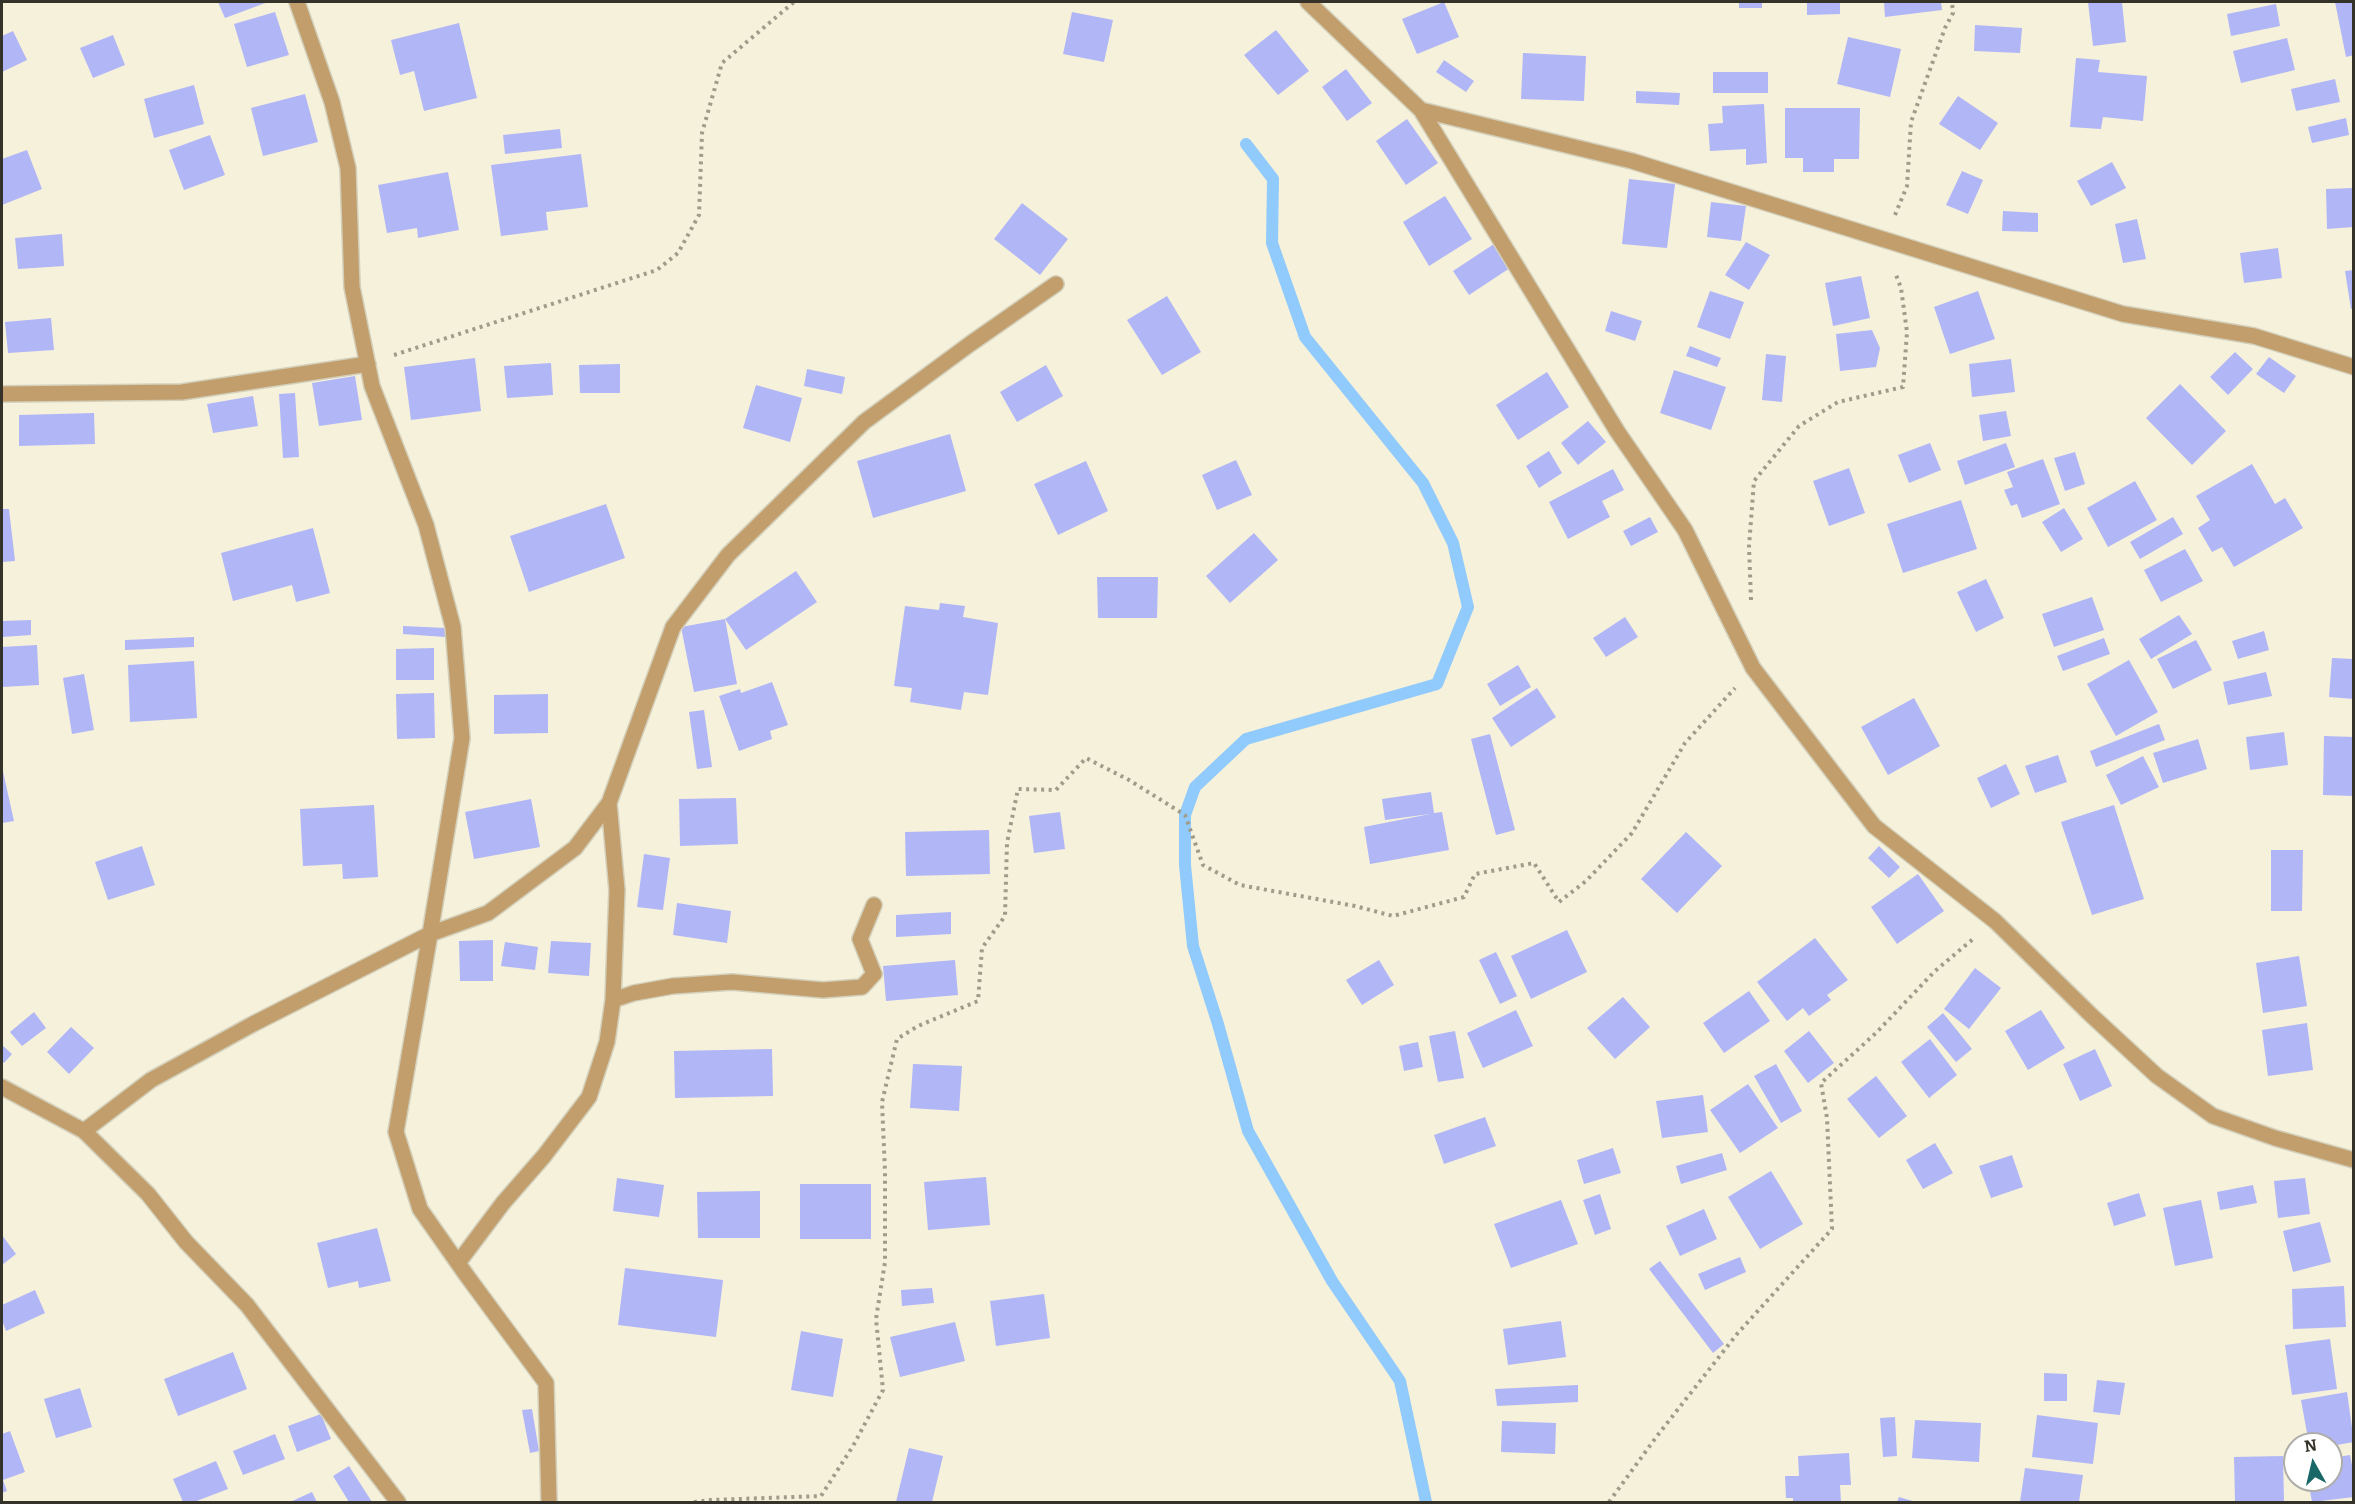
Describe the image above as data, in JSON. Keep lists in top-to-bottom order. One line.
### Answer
{"north":"top"}
